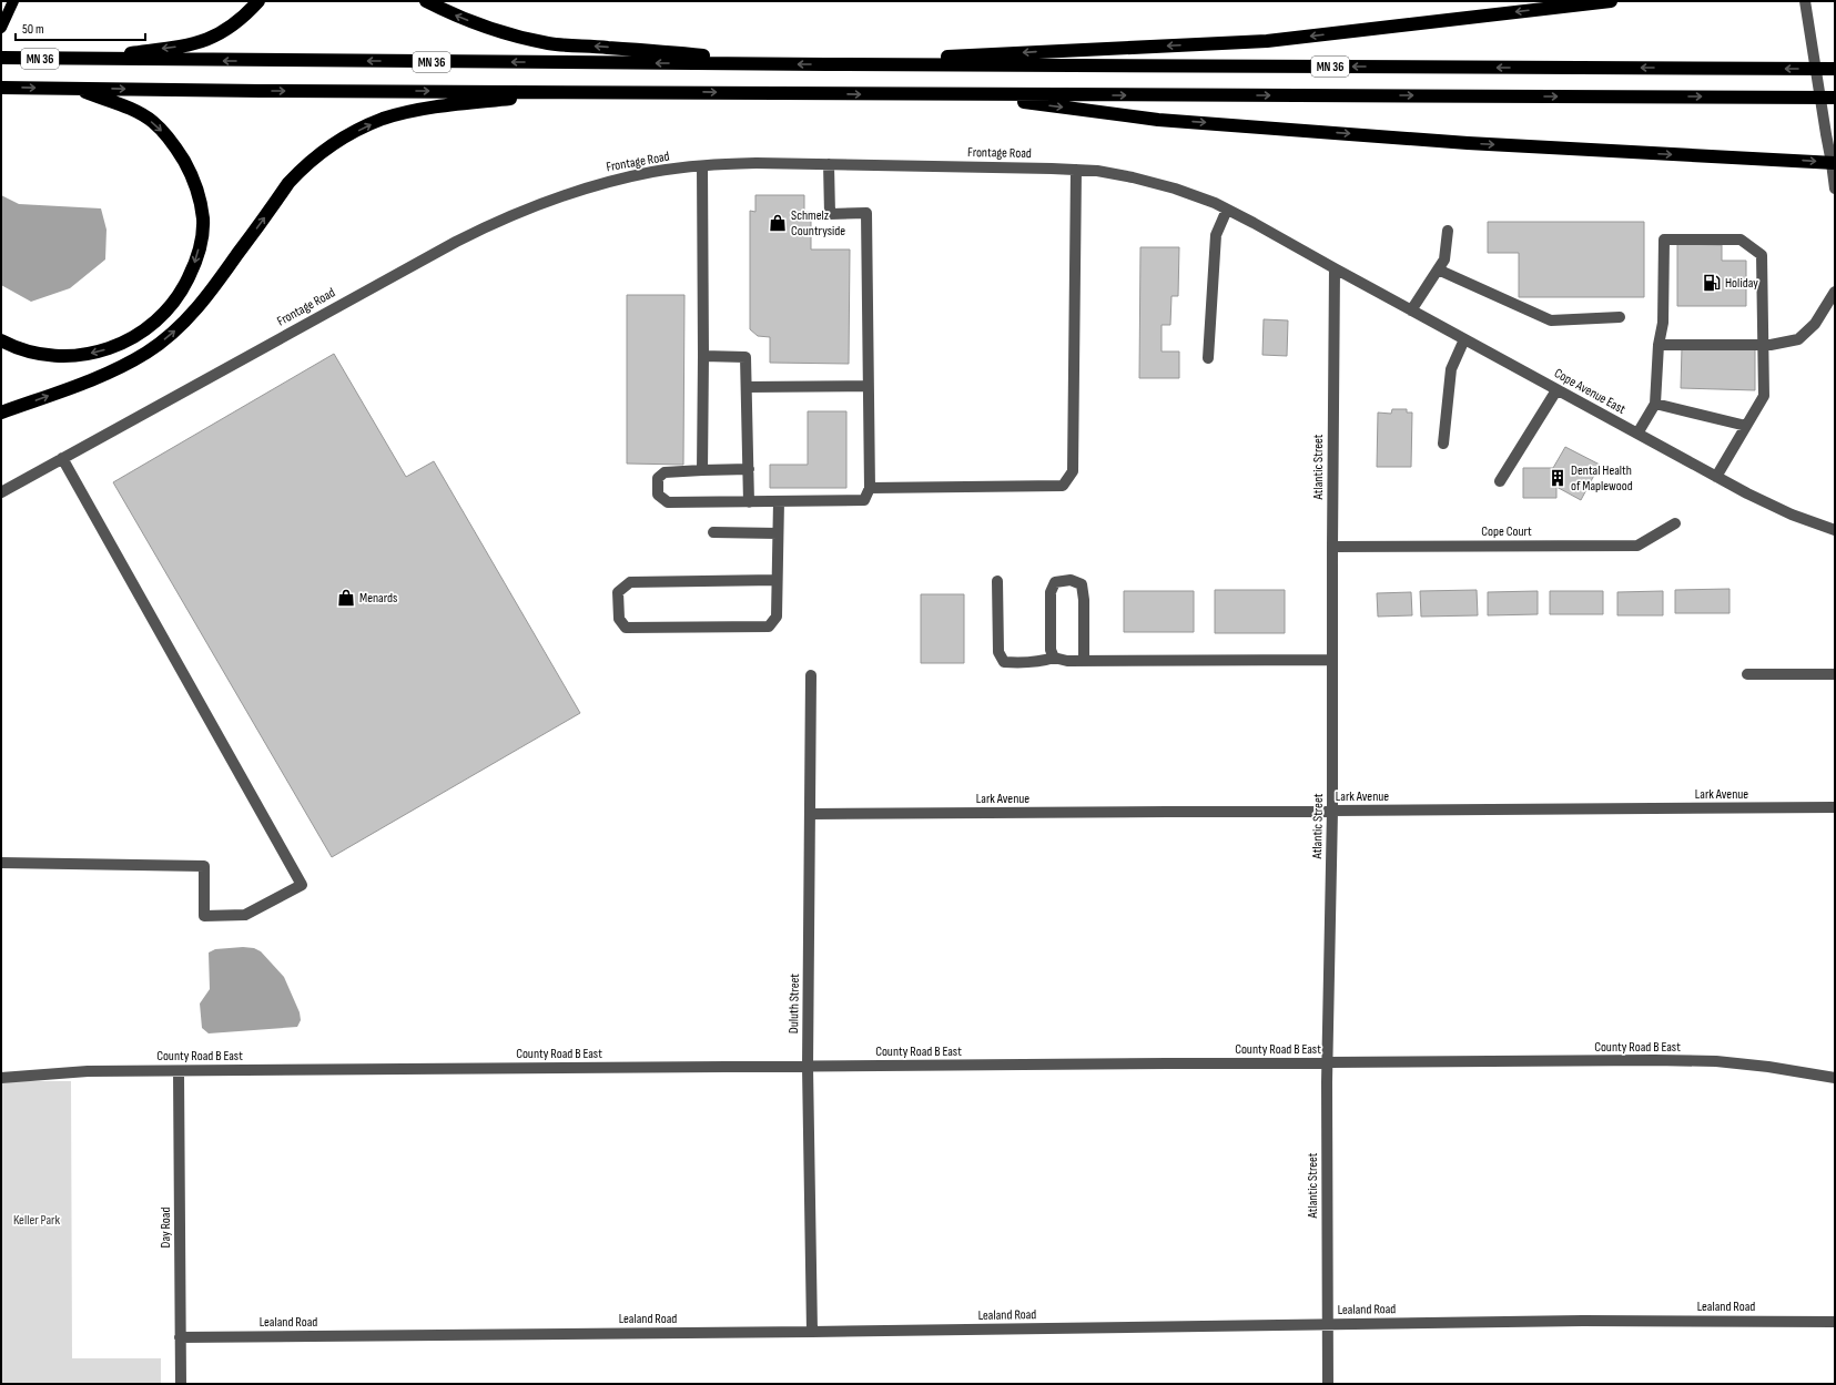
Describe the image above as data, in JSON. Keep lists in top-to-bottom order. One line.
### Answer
{"streets":{"highway":["MN 36"],"street":["Frontage Road","Cope Avenue East","Atlantic Street","Cope Court","Lark Avenue","Duluth Street","County Road B East","Day Road","Lealand Road"]},"crossings":[["Frontage Road","Cope Avenue East"],["Frontage Road","Atlantic Street"],["Cope Avenue East","Atlantic Street"],["Atlantic Street","Cope Court"],["Atlantic Street","Lark Avenue"],["Atlantic Street","County Road B East"],["Atlantic Street","Lealand Road"],["Lark Avenue","Duluth Street"],["Duluth Street","County Road B East"],["Duluth Street","Lealand Road"],["County Road B East","Day Road"],["Day Road","Lealand Road"]],"parks":["Keller Park"],"places":{"shop":["Schmelz Countryside","Menards"],"fuel station":["Holiday"],"building":["Dental Health of Maplewood"]},"scale_bar":"50 m"}
